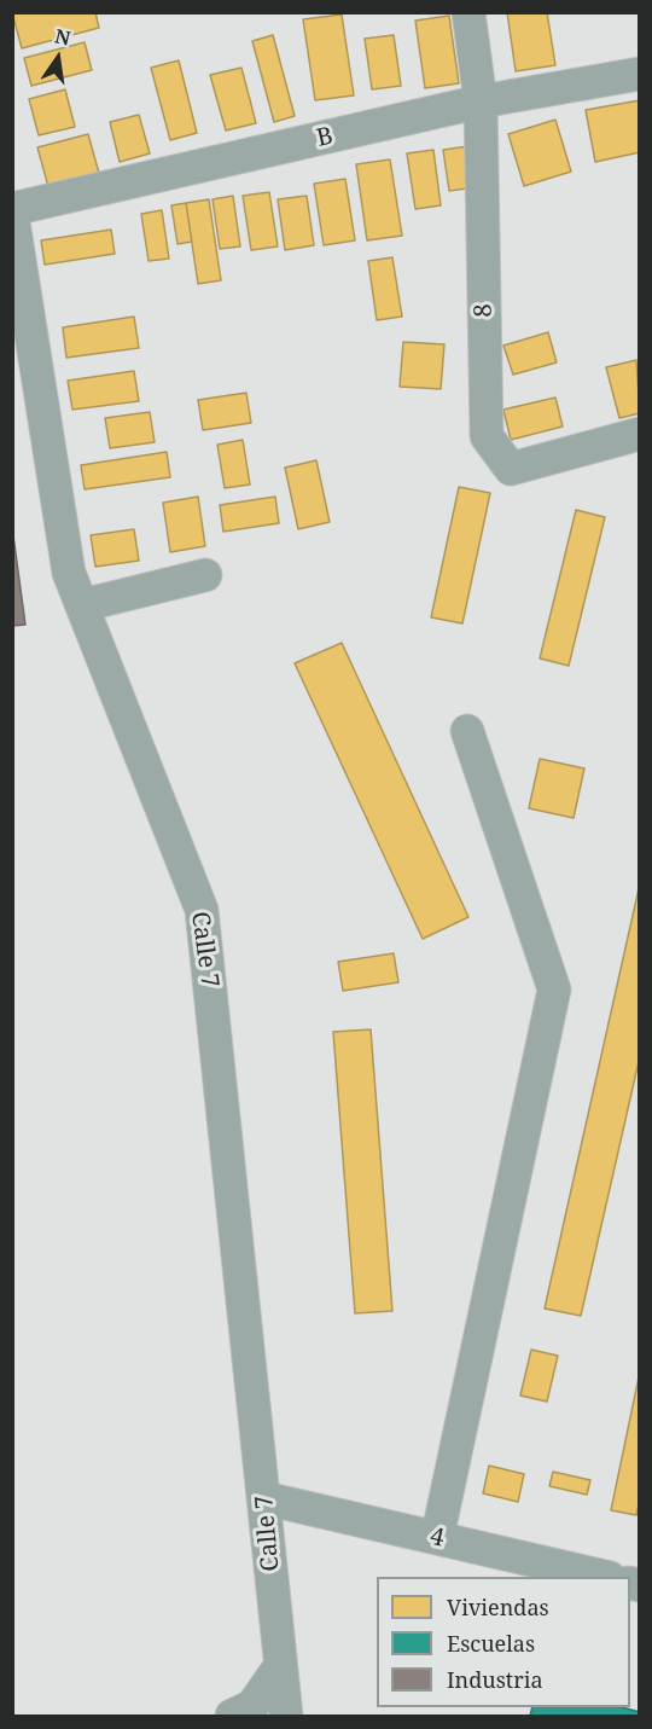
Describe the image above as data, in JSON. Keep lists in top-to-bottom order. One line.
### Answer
{"streets":{"street":["B","8","Calle 7","4"]},"crossings":[["B","8"],["B","Calle 7"],["Calle 7","4"]],"legend":["Viviendas","Escuelas","Industria"],"north":"top"}
